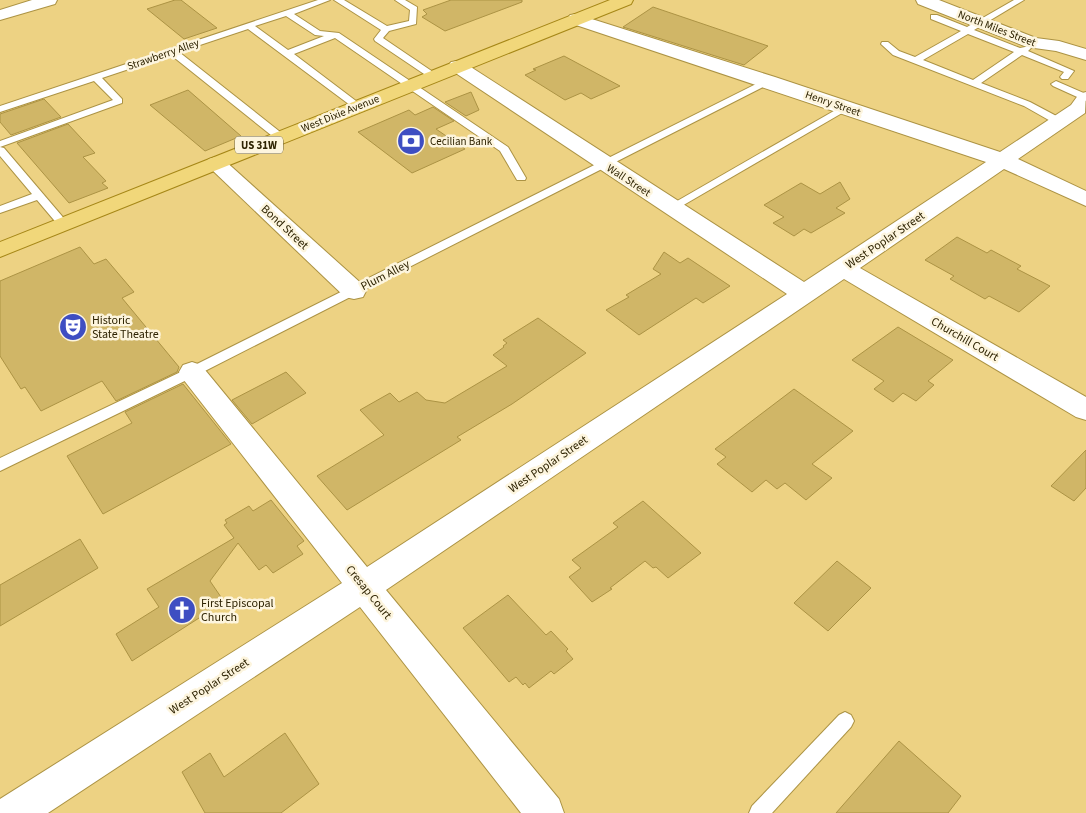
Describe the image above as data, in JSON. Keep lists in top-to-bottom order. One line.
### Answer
{"streets":{"main road":["West Dixie Avenue","US 31W"],"street":["North Miles Street","Henry Street","Wall Street","Bond Street","West Poplar Street","Churchill Court","Cresap Court"],"lane":["Strawberry Alley","Plum Alley"]},"crossings":[["Henry Street","West Dixie Avenue"],["Henry Street","West Poplar Street"],["Henry Street","Plum Alley"],["West Dixie Avenue","Wall Street"],["West Dixie Avenue","Bond Street"],["Wall Street","West Poplar Street"],["Wall Street","Plum Alley"],["Bond Street","Plum Alley"],["West Poplar Street","Churchill Court"],["West Poplar Street","Cresap Court"],["Plum Alley","Cresap Court"]],"places":{"bank":["Cecilian Bank"],"theatre":["Historic State Theatre"],"church":["First Episcopal Church"]}}
